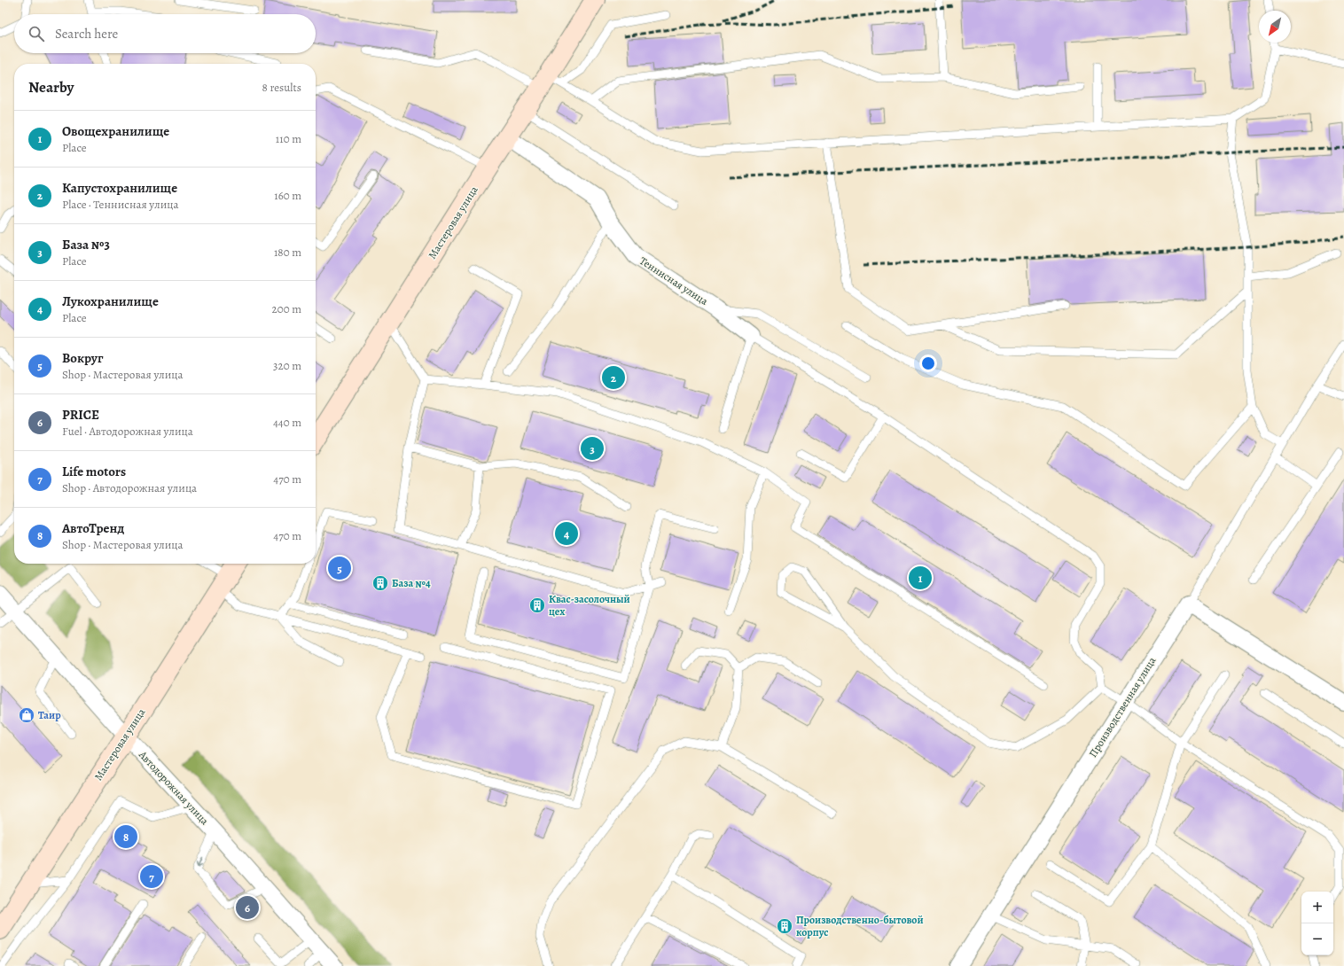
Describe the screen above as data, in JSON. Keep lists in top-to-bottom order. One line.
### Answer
{"streets":{"main road":["Мастеровая улица"],"street":["Теннисная улица","Производственная улица","Автодорожная улица"]},"crossings":[["Мастеровая улица","Теннисная улица"],["Мастеровая улица","Автодорожная улица"]],"places":{"building":["База №4","Квас-засолочный цех","Производственно-бытовой корпус"],"shop":["Таир"]},"north":"bottom left","page":{"search":"Search here","heading":["Nearby","8 results"],"list":[{"mark":"1","name":"Овощехранилище","note":"Place","value":"110 m"},{"mark":"2","name":"Капустохранилище","note":"Place · Теннисная улица","value":"160 m"},{"mark":"3","name":"База №3","note":"Place","value":"180 m"},{"mark":"4","name":"Лукохранилище","note":"Place","value":"200 m"},{"mark":"5","name":"Вокруг","note":"Shop · Мастеровая улица","value":"320 m"},{"mark":"6","name":"PRICE","note":"Fuel · Автодорожная улица","value":"440 m"},{"mark":"7","name":"Life motors","note":"Shop · Автодорожная улица","value":"470 m"},{"mark":"8","name":"АвтоТренд","note":"Shop · Мастеровая улица","value":"470 m"}],"pins":["2","3","4","5","1","8","7","6"],"map_buttons":["+","−"]}}
